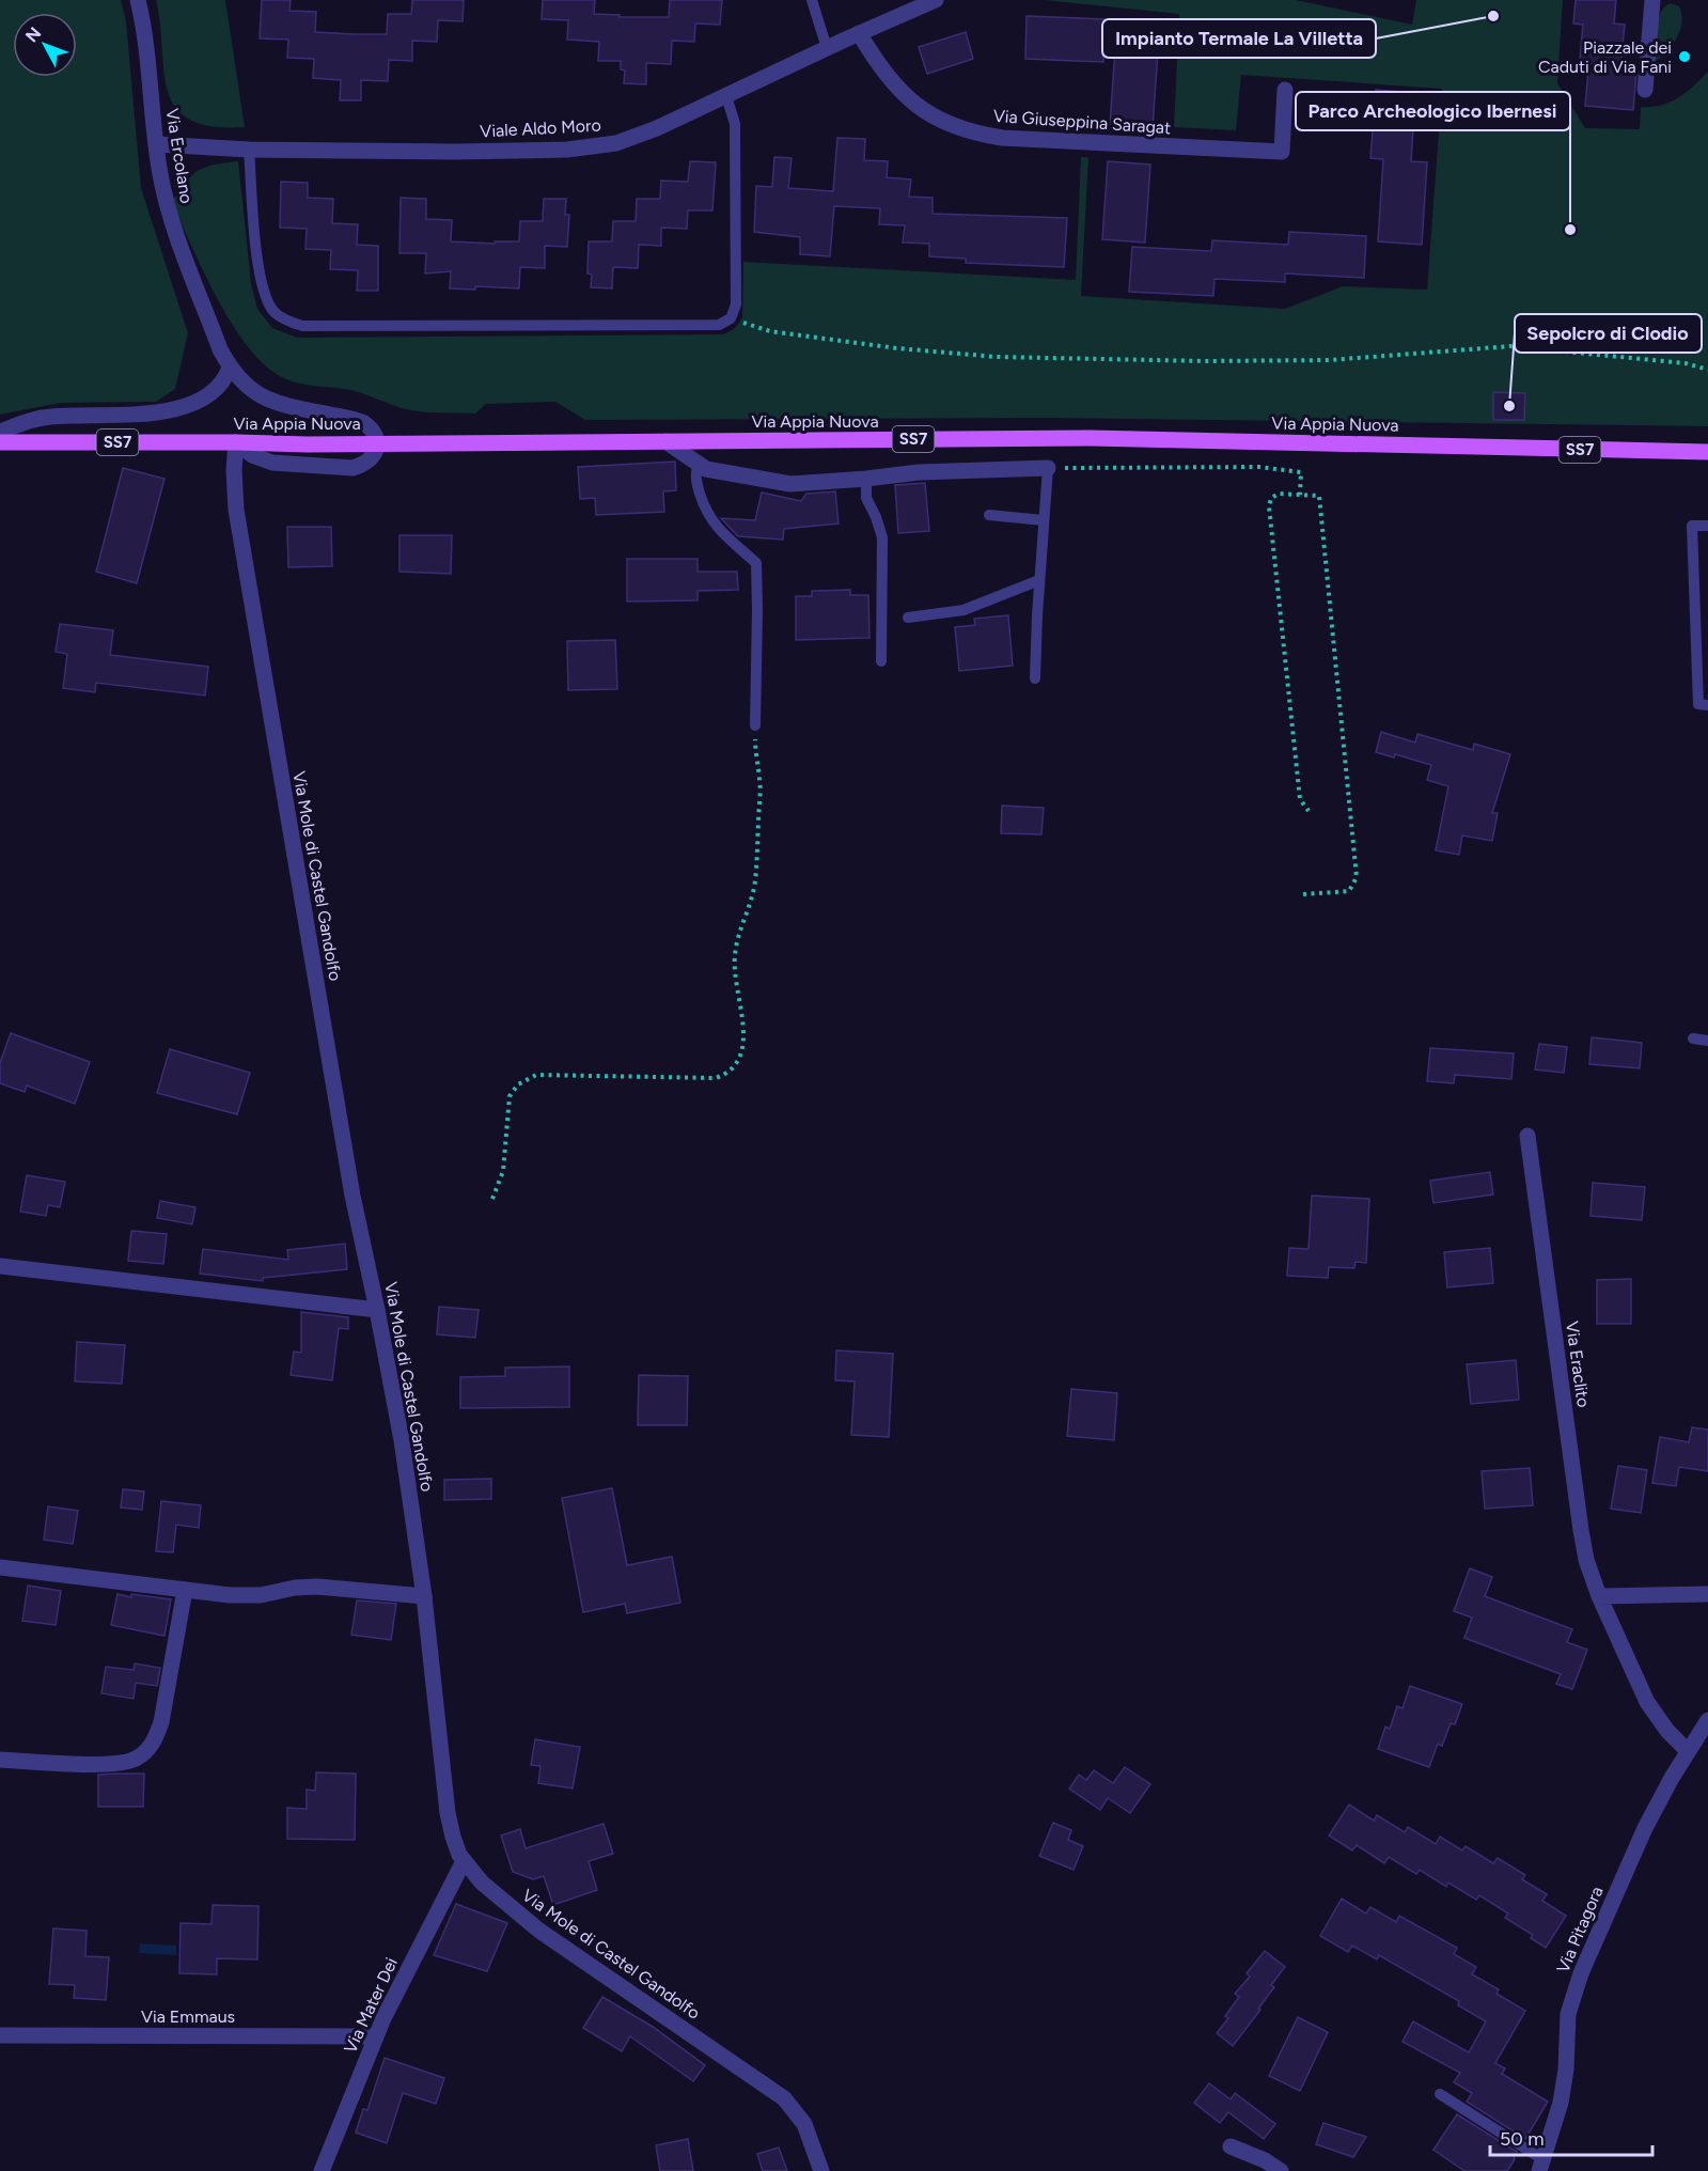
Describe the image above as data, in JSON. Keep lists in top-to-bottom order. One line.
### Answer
{"streets":{"main road":["Via Appia Nuova","SS7"],"street":["Via Giuseppina Saragat","Viale Aldo Moro","Via Ercolano","Via Mole di Castel Gandolfo","Via Eraclito","Via Pitagora","Via Mater Dei","Via Emmaus"]},"crossings":[["Via Giuseppina Saragat","Viale Aldo Moro"],["Viale Aldo Moro","Via Ercolano"],["Via Ercolano","Via Appia Nuova"],["Via Appia Nuova","Via Mole di Castel Gandolfo"],["Via Mole di Castel Gandolfo","Via Mater Dei"],["Via Eraclito","Via Pitagora"],["Via Mater Dei","Via Emmaus"]],"places":["Impianto Termale La Villetta","Piazzale dei Caduti di Via Fani","Parco Archeologico Ibernesi","Sepolcro di Clodio"],"scale_bar":"50 m","north":"top left"}
